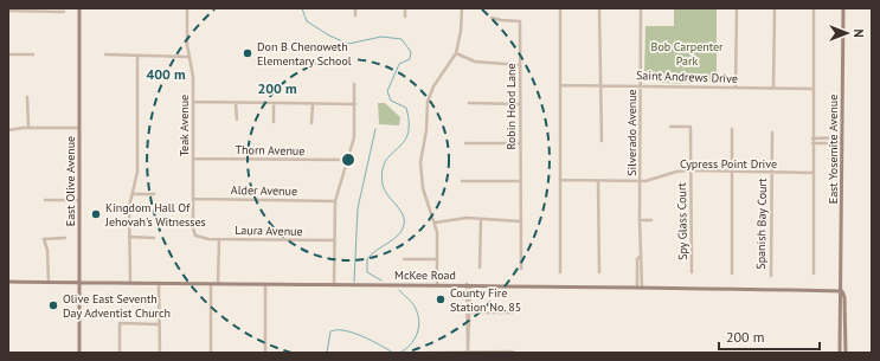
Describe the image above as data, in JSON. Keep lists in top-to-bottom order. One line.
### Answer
{"streets":{"street":["Saint Andrews Drive","Robin Hood Lane","Teak Avenue","Silverado Avenue","East Yosemite Avenue","Thorn Avenue","Cypress Point Drive","East Olive Avenue","Alder Avenue","Spy Glass Court","Spanish Bay Court","Laura Avenue","McKee Road"]},"crossings":[["Saint Andrews Drive","Silverado Avenue"],["Teak Avenue","Thorn Avenue"],["Teak Avenue","Alder Avenue"],["Teak Avenue","Laura Avenue"],["Silverado Avenue","Cypress Point Drive"],["Silverado Avenue","McKee Road"],["East Yosemite Avenue","McKee Road"],["Cypress Point Drive","Spy Glass Court"],["Cypress Point Drive","Spanish Bay Court"],["East Olive Avenue","McKee Road"]],"parks":["Bob Carpenter Park"],"places":["Don B Chenoweth Elementary School","Kingdom Hall Of Jehovah's Witnesses","County Fire Station No. 85","Olive East Seventh Day Adventist Church"],"scale_bar":"200 m","north":"right","rings":["400 m","200 m"]}
